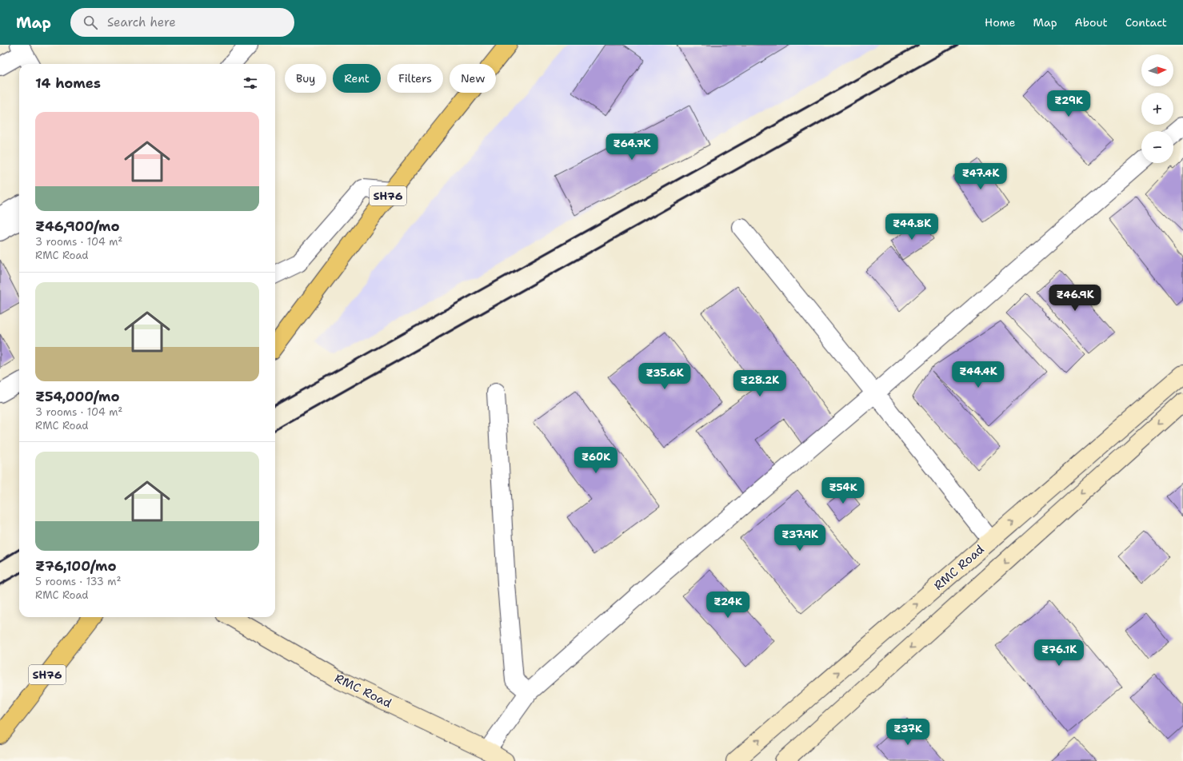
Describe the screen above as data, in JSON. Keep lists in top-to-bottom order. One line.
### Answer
{"streets":{"main road":["SH76"],"street":["RMC Road"]},"north":"right","page":{"header":"Map","search":"Search here","nav":["Home","Map","About","Contact"],"map_buttons":["+","−"],"chip":["Buy","Rent","Filters","New"],"heading":"14 homes","price":["₹29K","₹64.7K","₹47.4K","₹44.8K","₹46.9K","₹44.4K","₹35.6K","₹28.2K","₹60K","₹54K","₹37.9K","₹24K","₹76.1K","₹37K"],"list":[{"name":"₹46,900/mo","note":"3 rooms · 104 m² · RMC Road"},{"name":"₹54,000/mo","note":"3 rooms · 104 m² · RMC Road"},{"name":"₹76,100/mo","note":"5 rooms · 133 m² · RMC Road"}]}}
